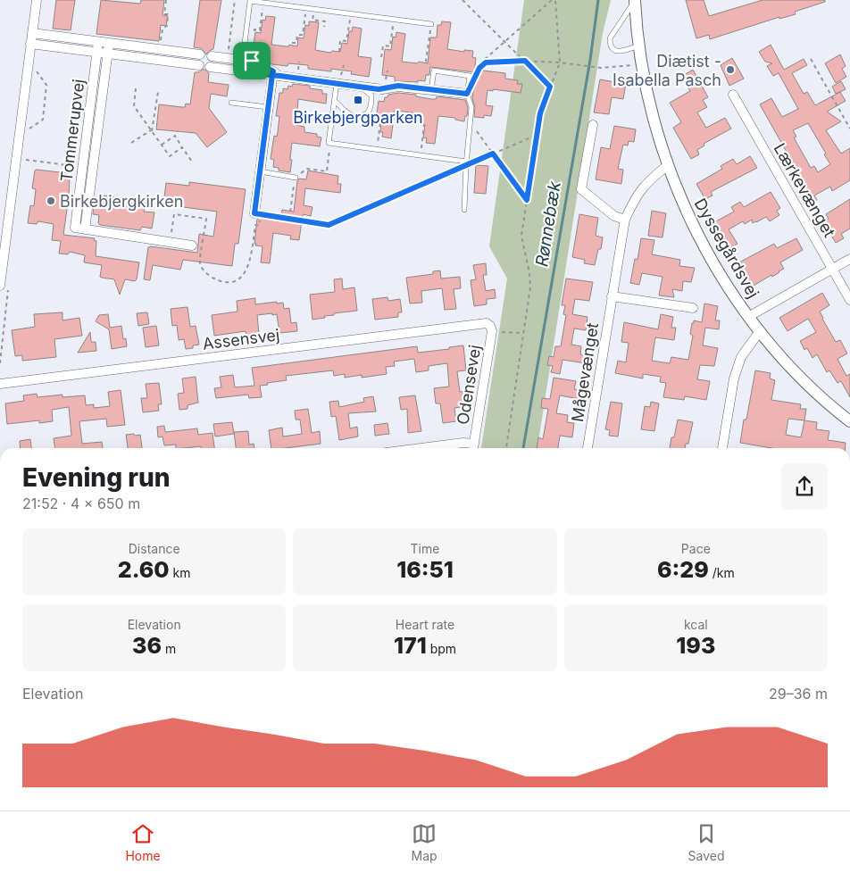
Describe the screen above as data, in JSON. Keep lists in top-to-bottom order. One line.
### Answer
{"streets":{"street":["Tommerupvej","Lærkevænget","Dyssegårdsvej","Assensvej","Mågevænget","Odensevej"]},"crossings":[["Dyssegårdsvej","Mågevænget"],["Assensvej","Odensevej"]],"water":["Rønnebæk"],"places":{"other":["Diætist - Isabella Pasch","Birkebjergkirken"],"transit":["Birkebjergparken"]},"page":{"heading":["Evening run","21:52 · 4 × 650 m"],"stats":[["Distance","2.60 km"],["Time","16:51"],["Pace","6:29 /km"],["Elevation","36 m"],["Heart rate","171 bpm"],["kcal","193"]],"chart":["Elevation","29–36 m"],"tabs":["Home","Map","Saved"]}}
